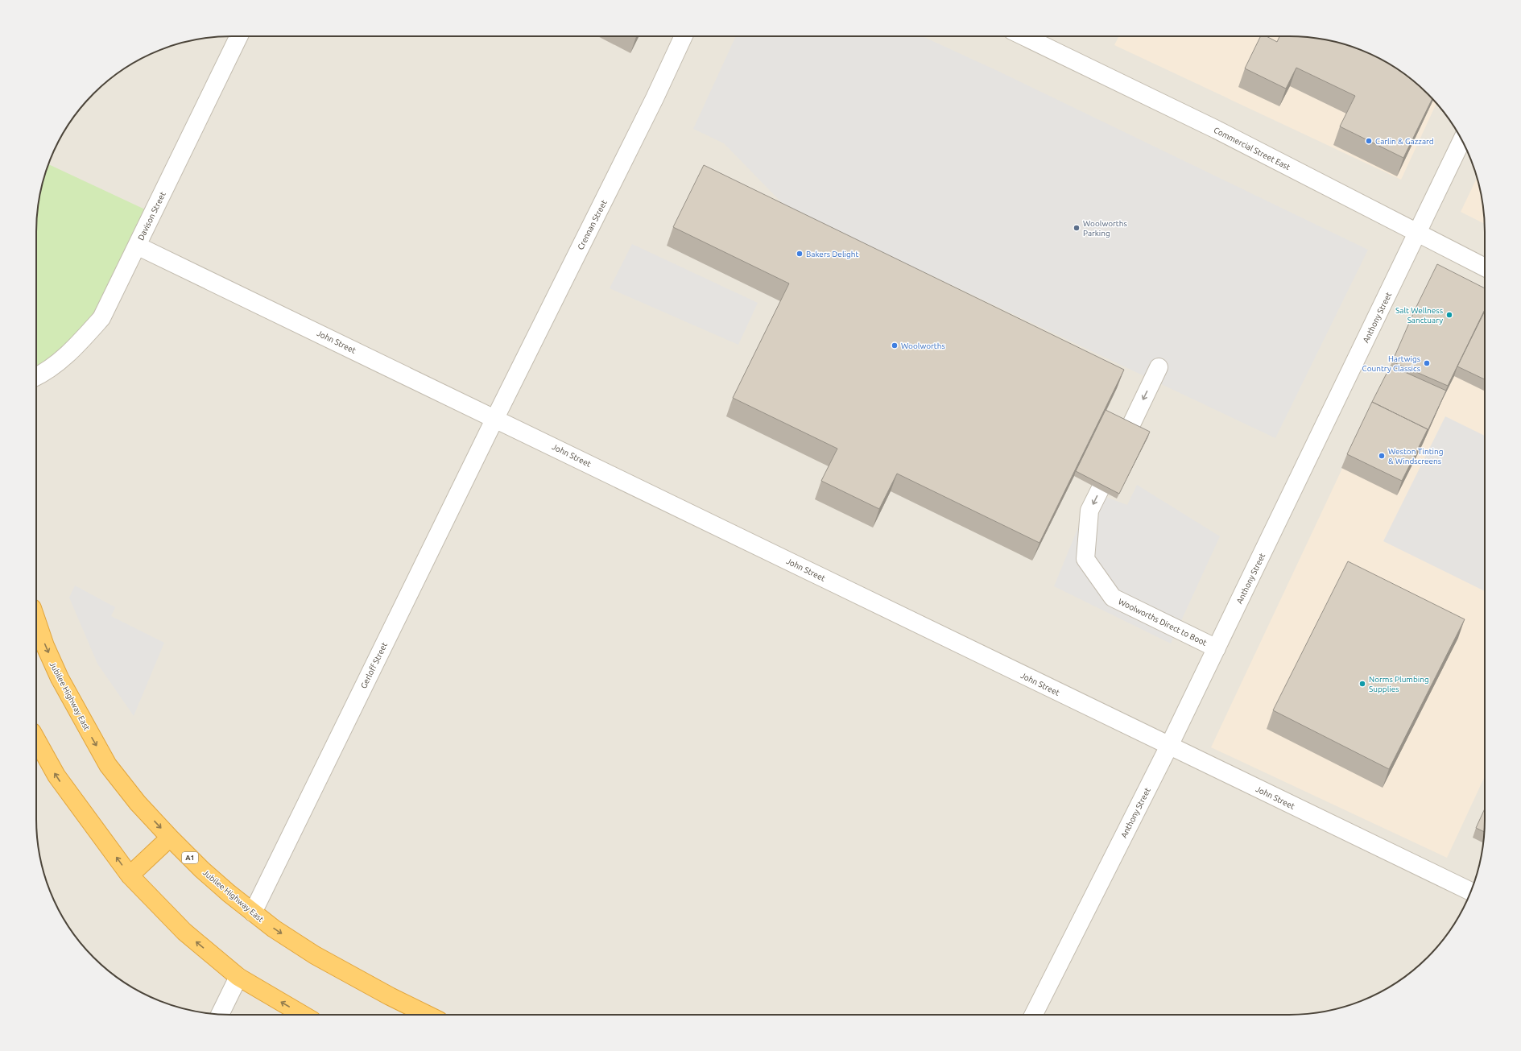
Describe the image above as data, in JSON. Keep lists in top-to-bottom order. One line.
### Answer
{"streets":{"highway":["Jubilee Highway East","A1"],"street":["Commercial Street East","Davison Street","Crennan Street","Anthony Street","John Street","Woolworths Direct to Boot","Gerloff Street"]},"crossings":[["Commercial Street East","Anthony Street"],["Davison Street","John Street"],["Crennan Street","John Street"],["Crennan Street","Gerloff Street"],["Anthony Street","John Street"],["Anthony Street","Woolworths Direct to Boot"],["John Street","Gerloff Street"],["Gerloff Street","Jubilee Highway East"]],"places":["Carlin & Gazzard","Woolworths Parking","Bakers Delight","Salt Wellness Sanctuary","Woolworths","Hartwigs Country Classics","Weston Tinting & Windscreens","Norms Plumbing Supplies"]}
